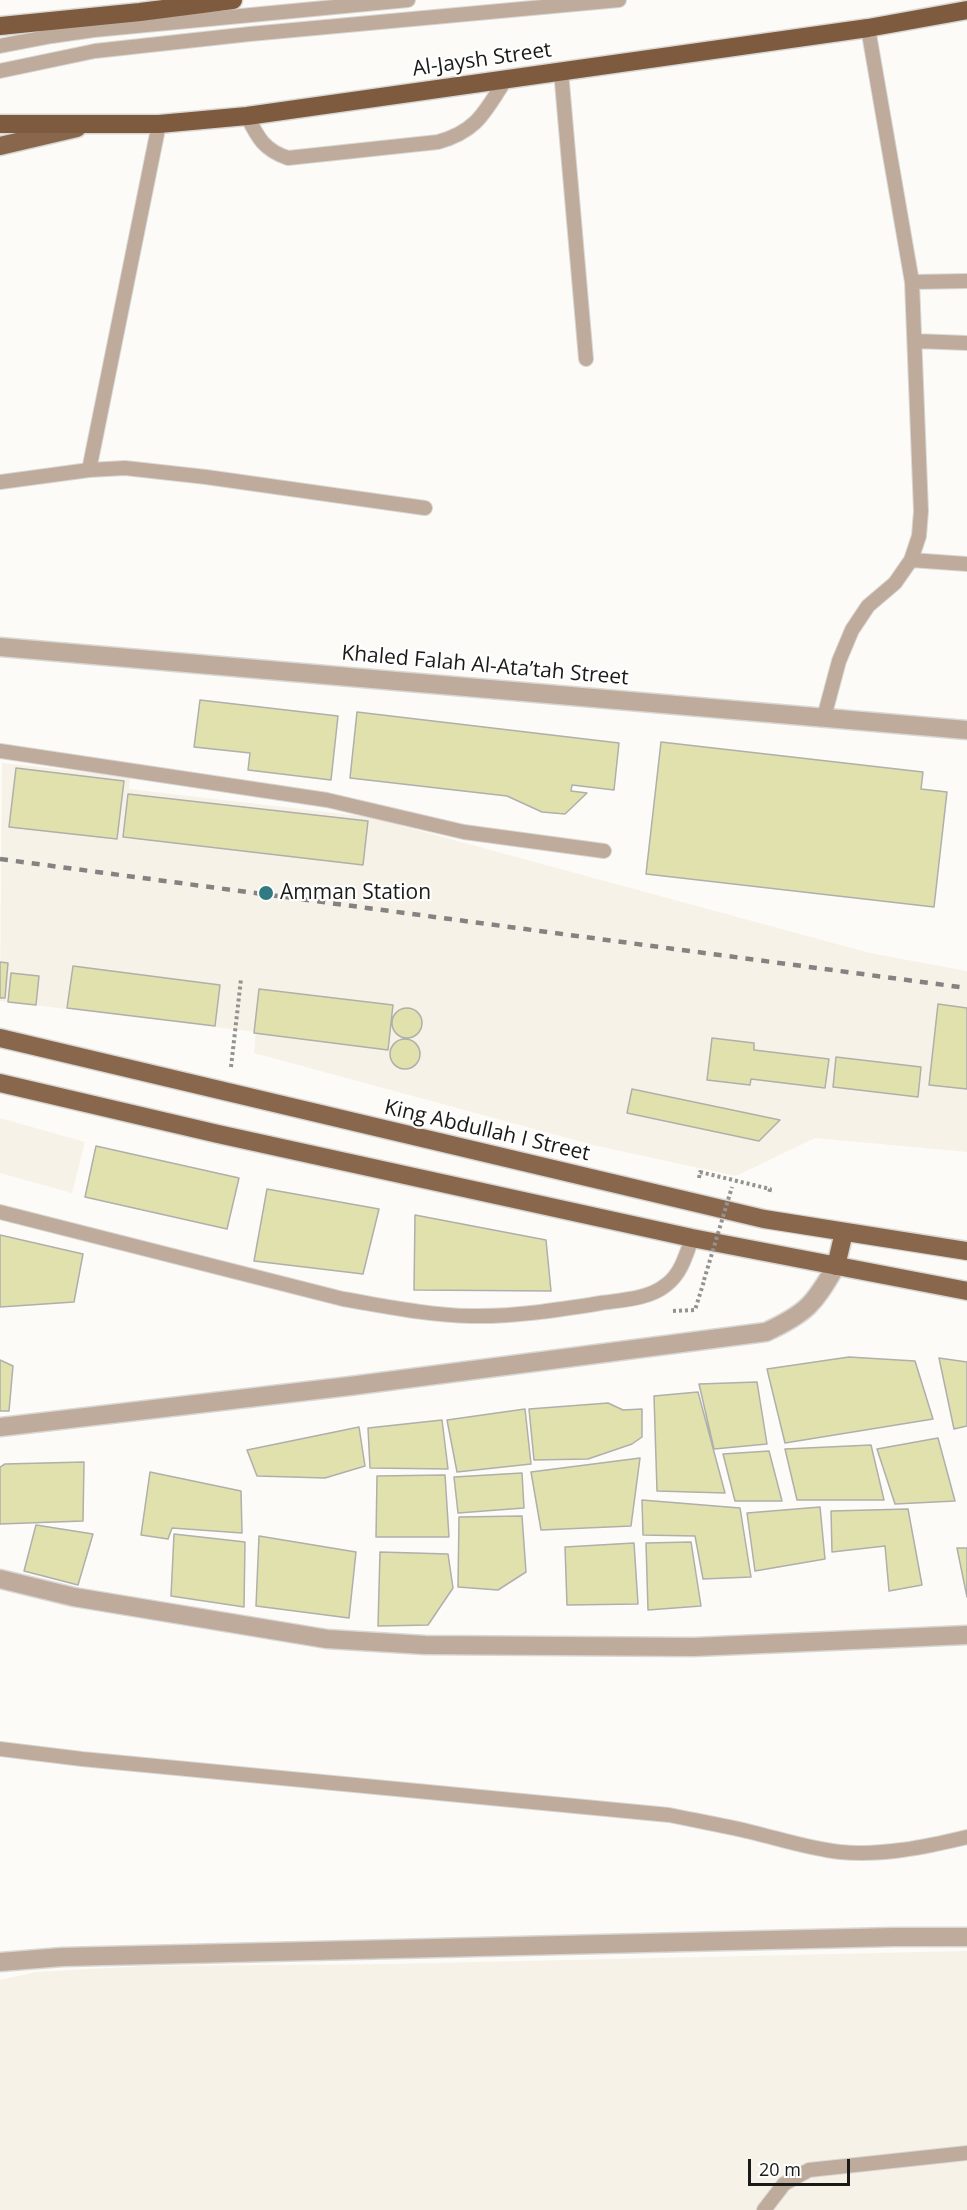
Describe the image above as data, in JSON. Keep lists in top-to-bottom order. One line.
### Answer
{"streets":{"highway":["Al-Jaysh Street"],"main road":["King Abdullah I Street"],"street":["Khaled Falah Al-Ata’tah Street"]},"places":["Amman Station"],"scale_bar":"20 m"}
